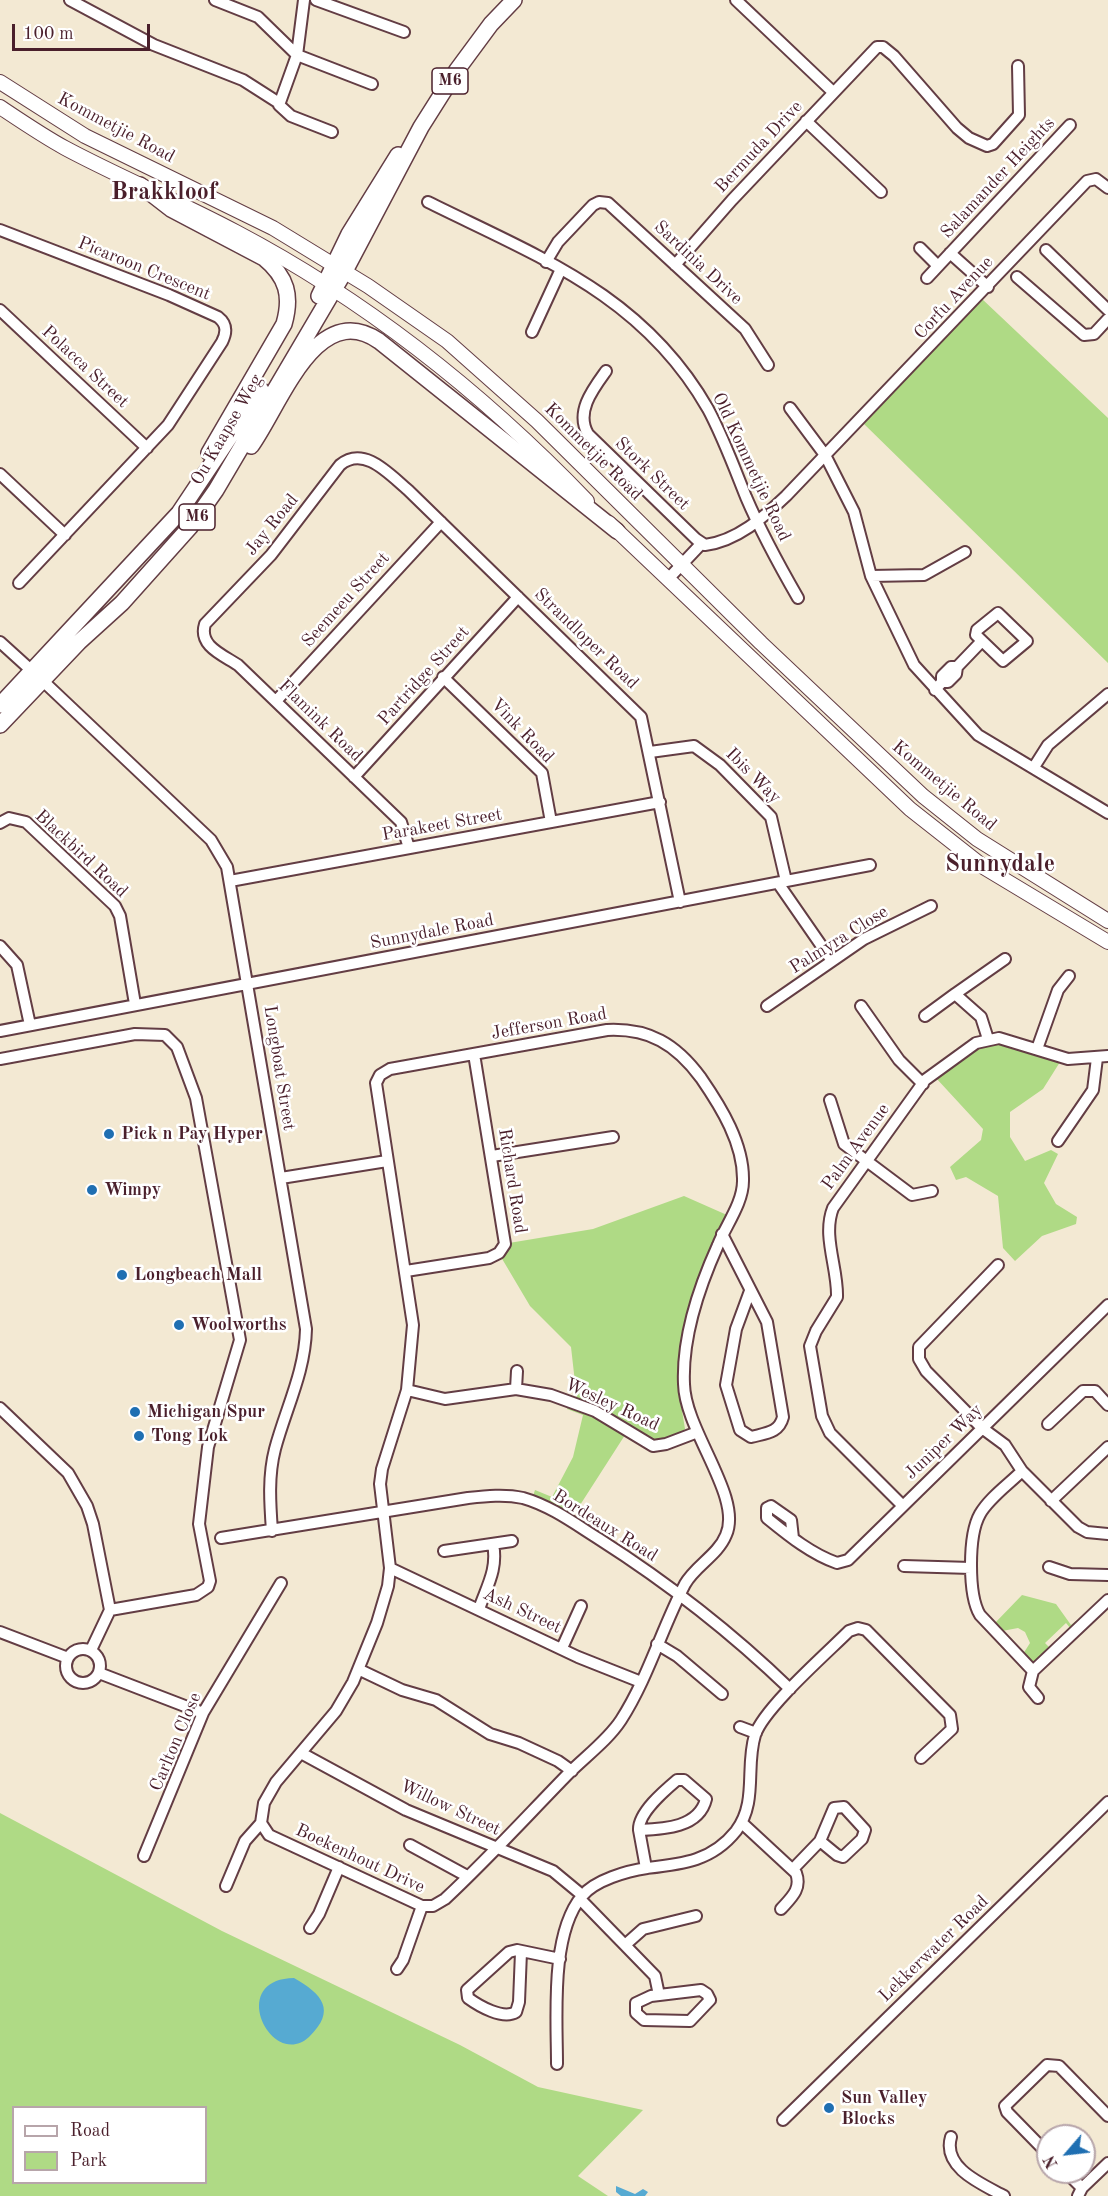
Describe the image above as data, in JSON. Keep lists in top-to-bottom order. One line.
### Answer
{"streets":{"main road":["M6","Kommetjie Road","Ou Kaapse Weg"],"street":["Bermuda Drive","Salamander Heights","Sardinia Drive","Picaroon Crescent","Corfu Avenue","Polacca Street","Old Kommetjie Road","Stork Street","Jay Road","Seemeeu Street","Strandloper Road","Partridge Street","Flamink Road","Vink Road","Ibis Way","Parakeet Street","Blackbird Road","Sunnydale Road","Palmyra Close","Jefferson Road","Longboat Street","Palm Avenue","Richard Road","Wesley Road","Juniper Way","Bordeaux Road","Ash Street","Carlton Close","Willow Street","Boekenhout Drive","Lekkerwater Road"]},"crossings":[["M6","Kommetjie Road"],["M6","Ou Kaapse Weg"],["Kommetjie Road","Ou Kaapse Weg"],["Bermuda Drive","Sardinia Drive"],["Salamander Heights","Corfu Avenue"],["Sardinia Drive","Old Kommetjie Road"],["Picaroon Crescent","Polacca Street"],["Corfu Avenue","Old Kommetjie Road"],["Ou Kaapse Weg","Longboat Street"],["Jay Road","Strandloper Road"],["Jay Road","Flamink Road"],["Seemeeu Street","Strandloper Road"],["Seemeeu Street","Flamink Road"],["Strandloper Road","Partridge Street"],["Strandloper Road","Ibis Way"],["Strandloper Road","Parakeet Street"],["Strandloper Road","Sunnydale Road"],["Partridge Street","Flamink Road"],["Partridge Street","Vink Road"],["Flamink Road","Parakeet Street"],["Vink Road","Parakeet Street"],["Ibis Way","Sunnydale Road"],["Parakeet Street","Longboat Street"],["Blackbird Road","Sunnydale Road"],["Sunnydale Road","Longboat Street"],["Jefferson Road","Richard Road"],["Jefferson Road","Wesley Road"],["Jefferson Road","Bordeaux Road"],["Jefferson Road","Boekenhout Drive"],["Longboat Street","Bordeaux Road"],["Palm Avenue","Juniper Way"],["Bordeaux Road","Boekenhout Drive"],["Ash Street","Boekenhout Drive"],["Willow Street","Boekenhout Drive"]],"districts":["Brakkloof","Sunnydale"],"places":["Pick n Pay Hyper","Wimpy","Longbeach Mall","Woolworths","Michigan Spur","Tong Lok","Sun Valley Blocks"],"legend":["Road","Park"],"scale_bar":"100 m","north":"bottom left"}
